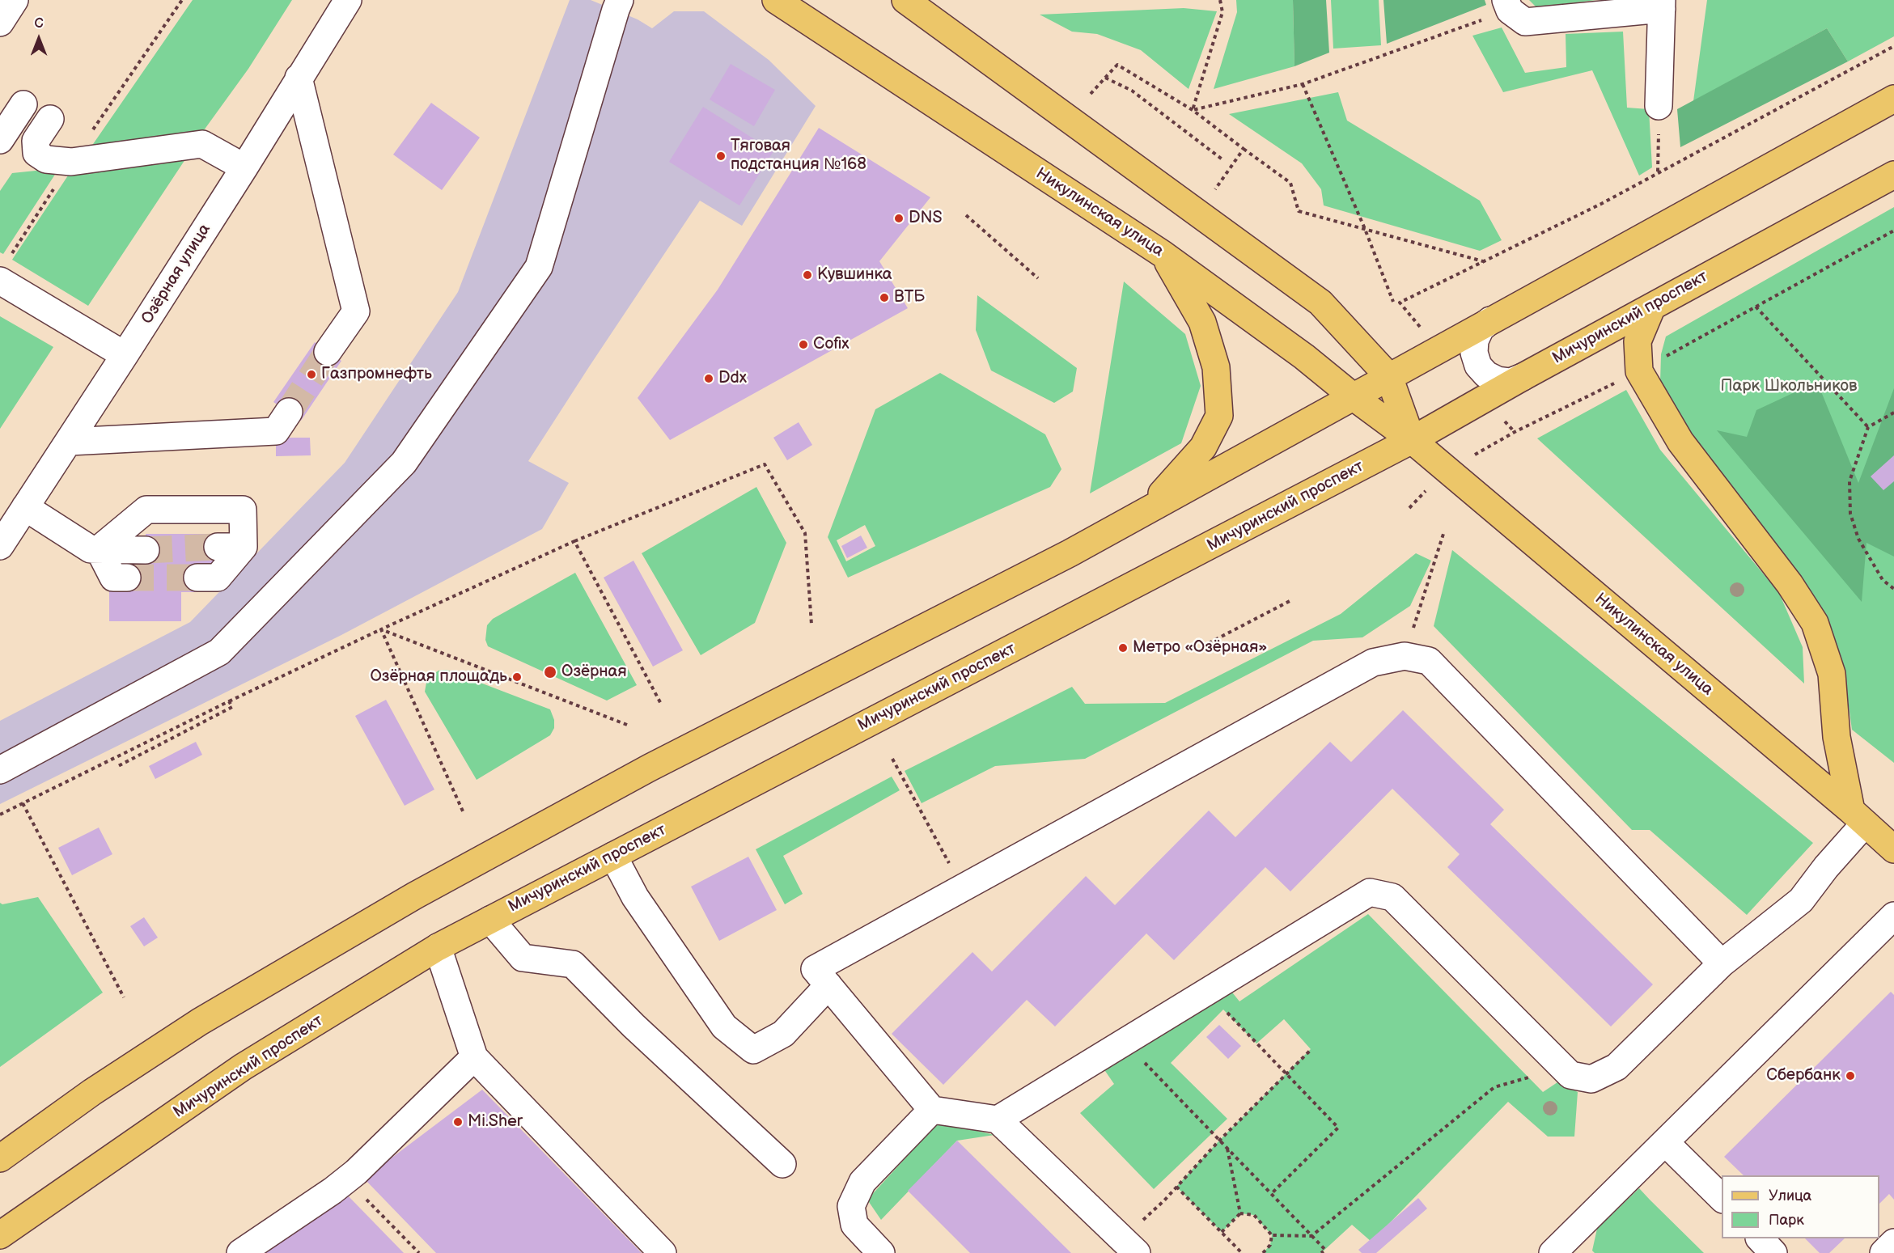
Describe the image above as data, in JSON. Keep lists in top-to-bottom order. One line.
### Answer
{"streets":{"main road":["Никулинская улица","Мичуринский проспект"],"street":["Озёрная улица"]},"crossings":[["Никулинская улица","Мичуринский проспект"]],"parks":["Парк Школьников"],"places":["Тяговая подстанция №168","DNS","Кувшинка","ВТБ","Cofix","Газпромнефть","Ddx","Метро «Озёрная»","Озёрная","Озёрная площадь","Сбербанк","Mi.Sher"],"legend":["Улица","Парк"],"north":"top"}
